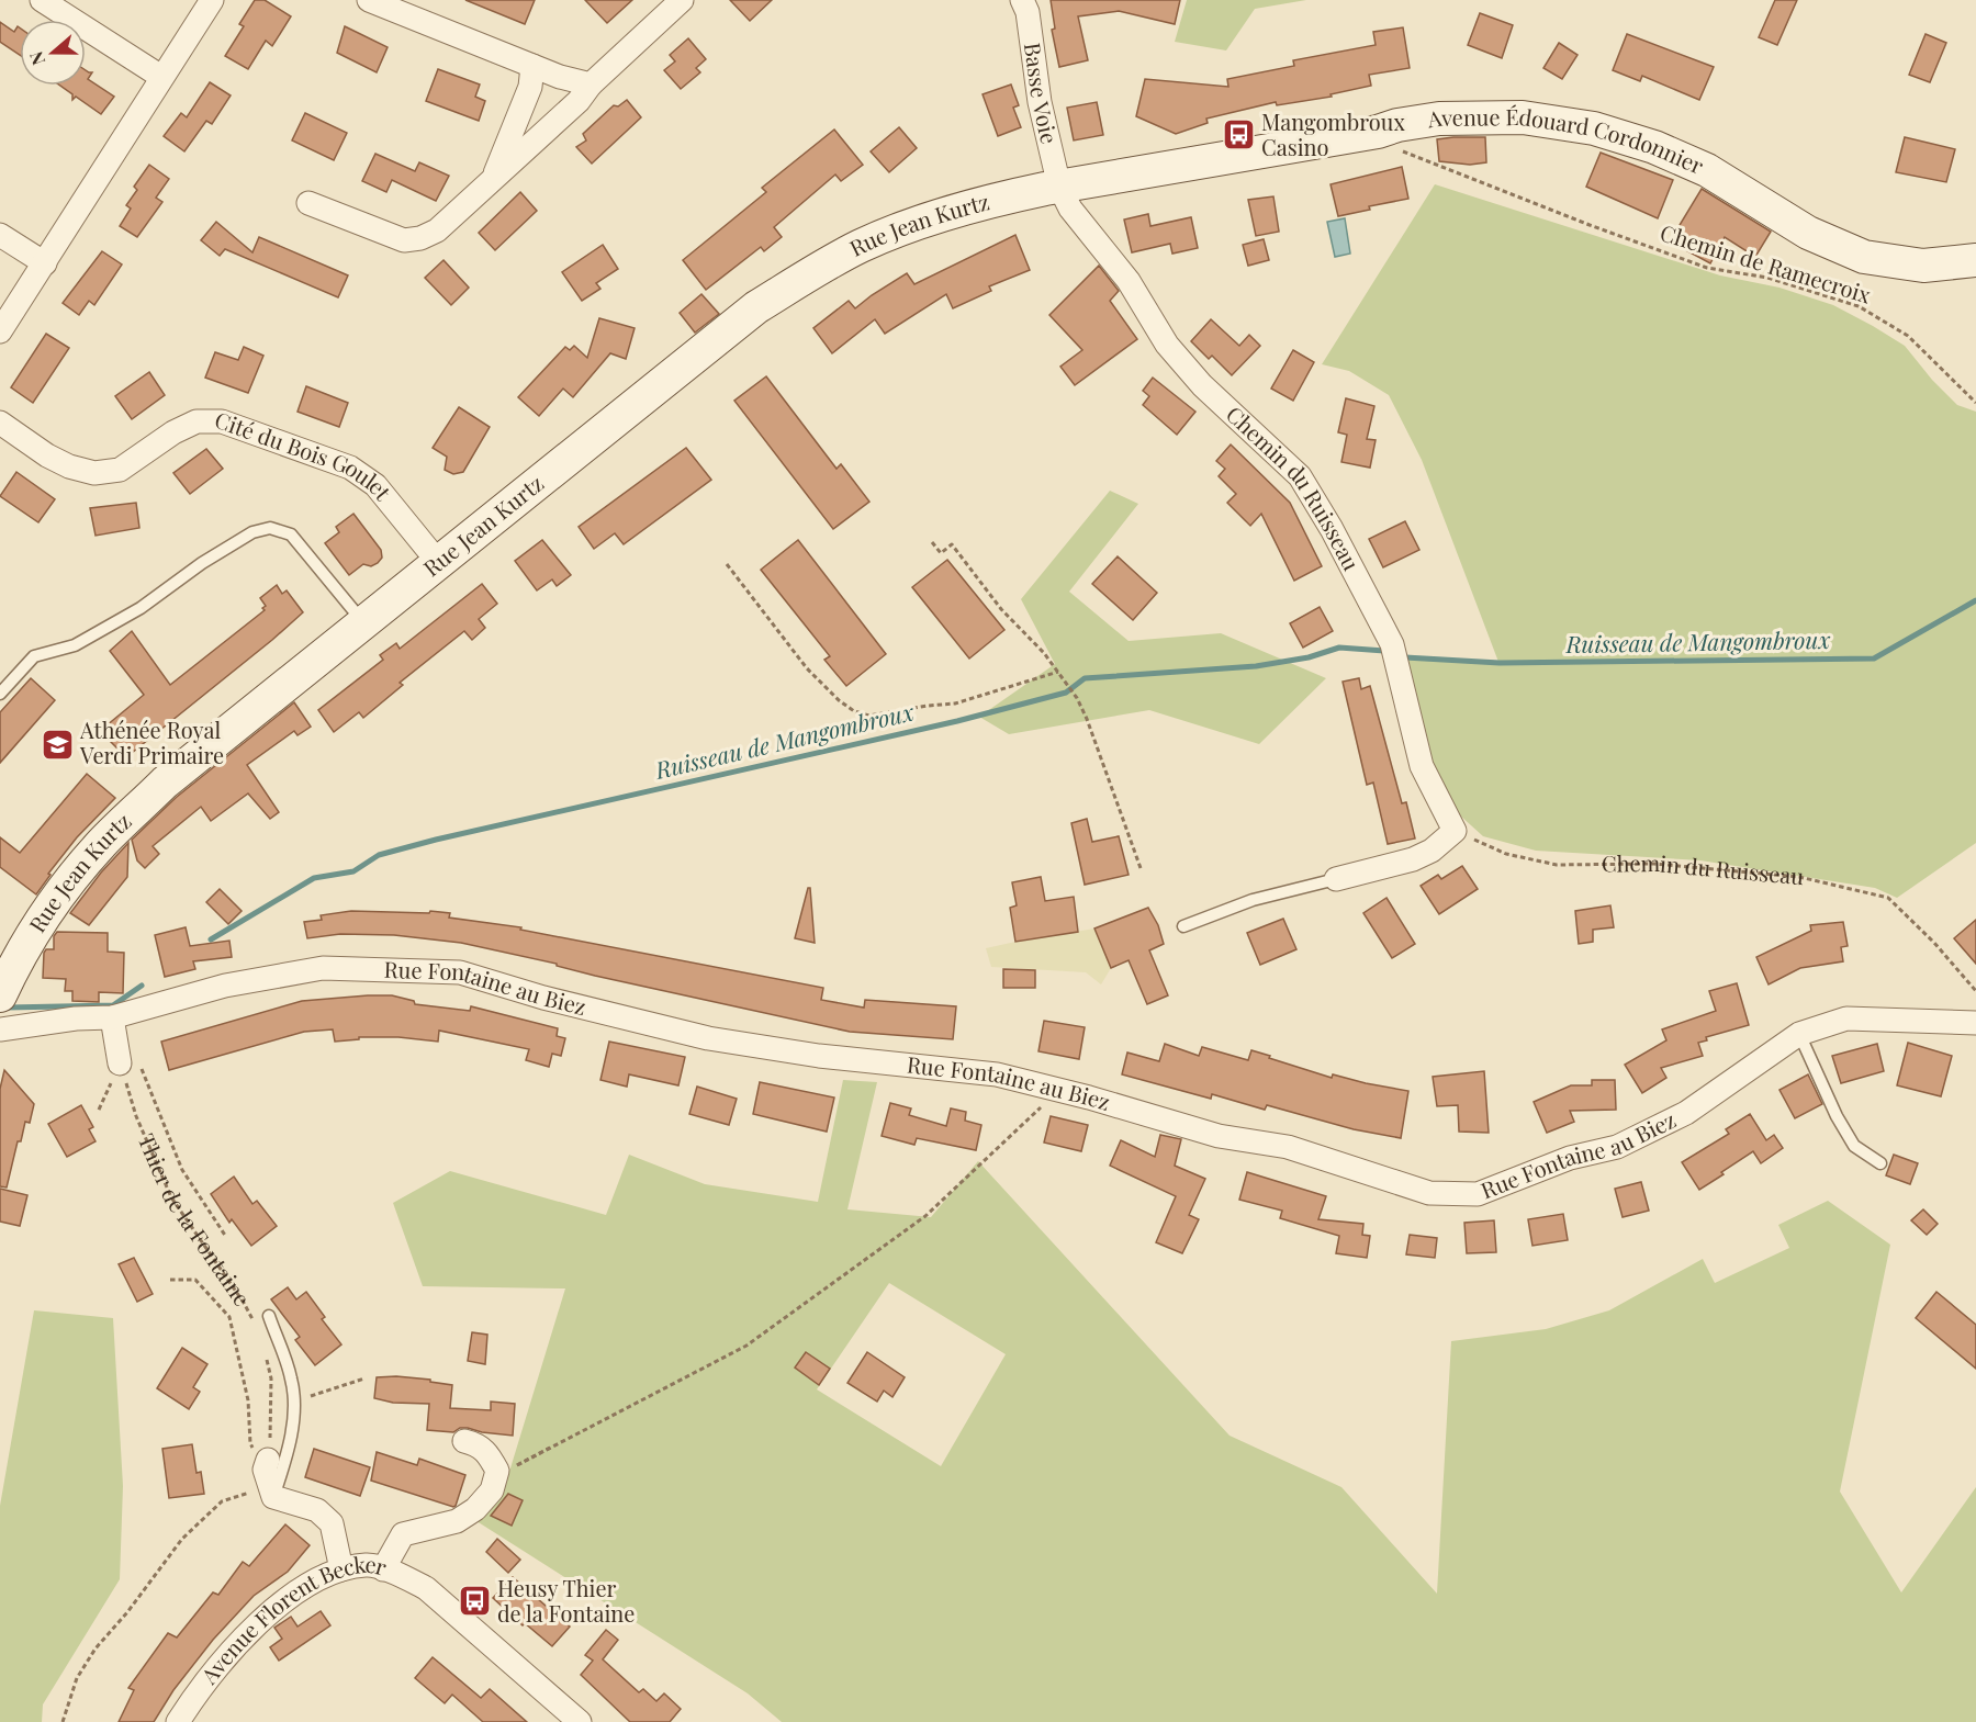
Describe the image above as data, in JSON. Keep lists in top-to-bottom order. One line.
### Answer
{"streets":{"main road":["Avenue Édouard Cordonnier","Rue Jean Kurtz"],"street":["Basse Voie","Cité du Bois Goulet","Chemin du Ruisseau","Rue Fontaine au Biez","Avenue Florent Becker"],"lane":["Thier de la Fontaine"],"path":["Chemin de Ramecroix"]},"crossings":[["Basse Voie","Avenue Édouard Cordonnier"],["Basse Voie","Rue Jean Kurtz"],["Basse Voie","Chemin du Ruisseau"],["Avenue Édouard Cordonnier","Rue Jean Kurtz"],["Avenue Édouard Cordonnier","Chemin de Ramecroix"],["Avenue Édouard Cordonnier","Chemin du Ruisseau"],["Rue Jean Kurtz","Cité du Bois Goulet"],["Rue Jean Kurtz","Chemin du Ruisseau"]],"water":["Ruisseau de Mangombroux"],"places":{"bus stop":["Mangombroux Casino","Heusy Thier de la Fontaine"],"school or university":["Athénée Royal Verdi Primaire"]},"north":"left"}
